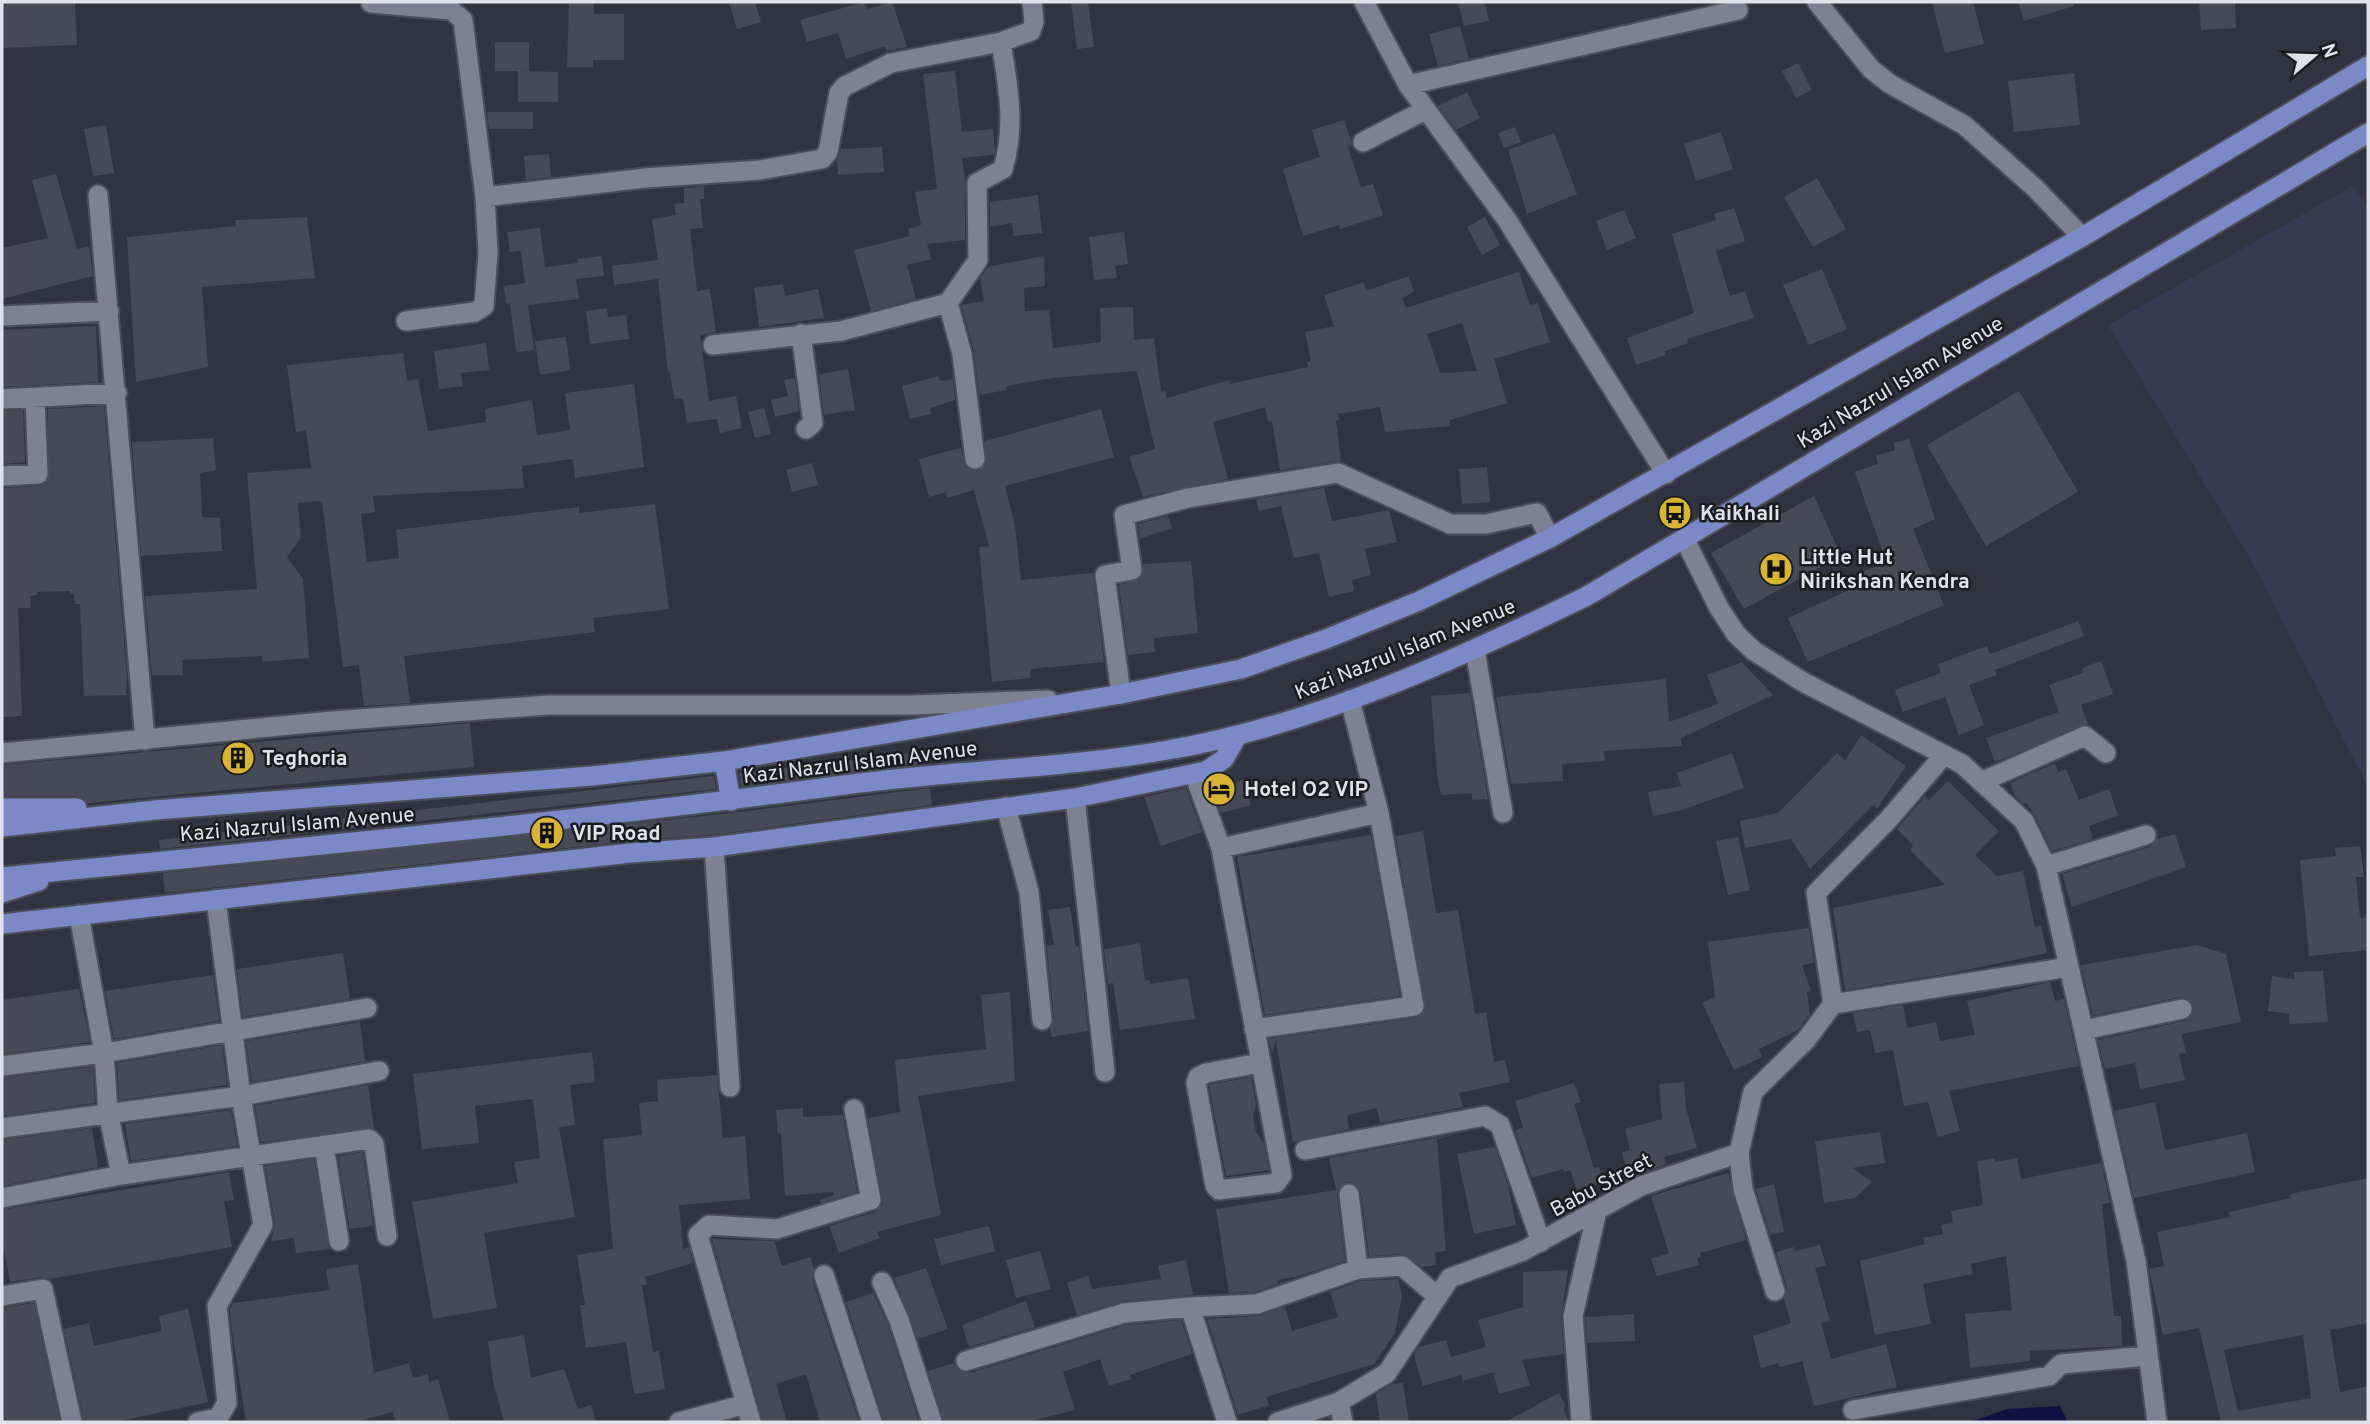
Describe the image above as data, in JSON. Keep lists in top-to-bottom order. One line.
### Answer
{"streets":{"main road":["Kazi Nazrul Islam Avenue"],"street":["Babu Street"]},"places":{"bus stop":["Kaikhali"],"hospital":["Little Hut Nirikshan Kendra"],"building":["Teghoria","VIP Road"],"hotel":["Hotel O2 VIP"]},"north":"right"}
